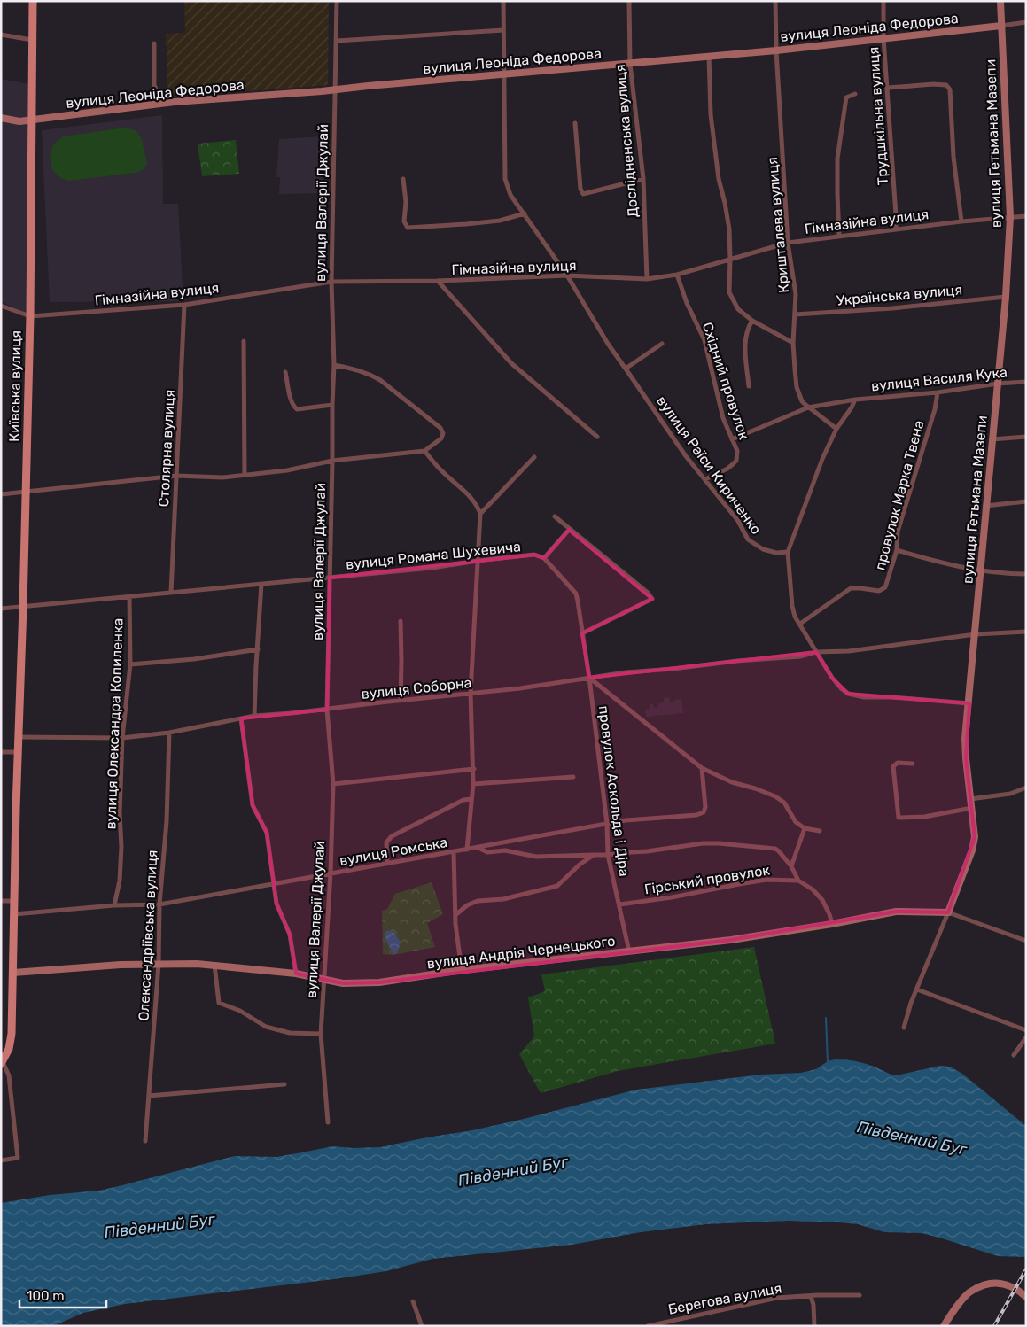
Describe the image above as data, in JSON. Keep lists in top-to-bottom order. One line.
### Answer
{"streets":{"main road":["Київська вулиця"],"street":["вулиця Леоніда Федорова","Трудшкільна вулиця","Дослідненська вулиця","вулиця Гетьмана Мазепи","вулиця Валерії Джулай","Гімназійна вулиця","Кришталева вулиця","Українська вулиця","вулиця Василя Кука","Східний провулок","Столярна вулиця","вулиця Раїси Кириченко","провулок Марка Твена","вулиця Романа Шухевича","вулиця Соборна","вулиця Олександра Копиленка","провулок Аскольда і Діра","вулиця Ромська","Гірський провулок","Олександріївська вулиця","вулиця Андрія Чернецького","Берегова вулиця"]},"crossings":[["вулиця Леоніда Федорова","Трудшкільна вулиця"],["вулиця Леоніда Федорова","Дослідненська вулиця"],["вулиця Леоніда Федорова","вулиця Гетьмана Мазепи"],["вулиця Леоніда Федорова","вулиця Валерії Джулай"],["вулиця Леоніда Федорова","Кришталева вулиця"],["вулиця Леоніда Федорова","Київська вулиця"],["вулиця Леоніда Федорова","вулиця Раїси Кириченко"],["Трудшкільна вулиця","Гімназійна вулиця"],["Дослідненська вулиця","Гімназійна вулиця"],["вулиця Гетьмана Мазепи","Гімназійна вулиця"],["вулиця Гетьмана Мазепи","Українська вулиця"],["вулиця Гетьмана Мазепи","вулиця Василя Кука"],["вулиця Гетьмана Мазепи","вулиця Соборна"],["вулиця Гетьмана Мазепи","вулиця Андрія Чернецького"],["вулиця Валерії Джулай","Гімназійна вулиця"],["вулиця Валерії Джулай","вулиця Романа Шухевича"],["вулиця Валерії Джулай","вулиця Соборна"],["вулиця Валерії Джулай","вулиця Ромська"],["вулиця Валерії Джулай","вулиця Андрія Чернецького"],["Гімназійна вулиця","Кришталева вулиця"],["Гімназійна вулиця","Східний провулок"],["Гімназійна вулиця","Київська вулиця"],["Гімназійна вулиця","Столярна вулиця"],["Гімназійна вулиця","вулиця Раїси Кириченко"],["Кришталева вулиця","Українська вулиця"],["Кришталева вулиця","вулиця Василя Кука"],["вулиця Василя Кука","Східний провулок"],["вулиця Василя Кука","вулиця Раїси Кириченко"],["вулиця Василя Кука","провулок Марка Твена"],["вулиця Василя Кука","вулиця Соборна"],["Східний провулок","вулиця Раїси Кириченко"],["Київська вулиця","вулиця Романа Шухевича"],["Київська вулиця","вулиця Соборна"],["Київська вулиця","вулиця Ромська"],["Київська вулиця","вулиця Андрія Чернецького"],["Столярна вулиця","вулиця Романа Шухевича"],["вулиця Романа Шухевича","вулиця Олександра Копиленка"],["вулиця Соборна","вулиця Олександра Копиленка"],["вулиця Соборна","провулок Аскольда і Діра"],["вулиця Соборна","Олександріївська вулиця"],["вулиця Олександра Копиленка","вулиця Ромська"],["провулок Аскольда і Діра","вулиця Ромська"],["провулок Аскольда і Діра","Гірський провулок"],["провулок Аскольда і Діра","вулиця Андрія Чернецького"],["вулиця Ромська","Олександріївська вулиця"],["Олександріївська вулиця","вулиця Андрія Чернецького"]],"water":["Південний Буг"],"scale_bar":"100 m"}
